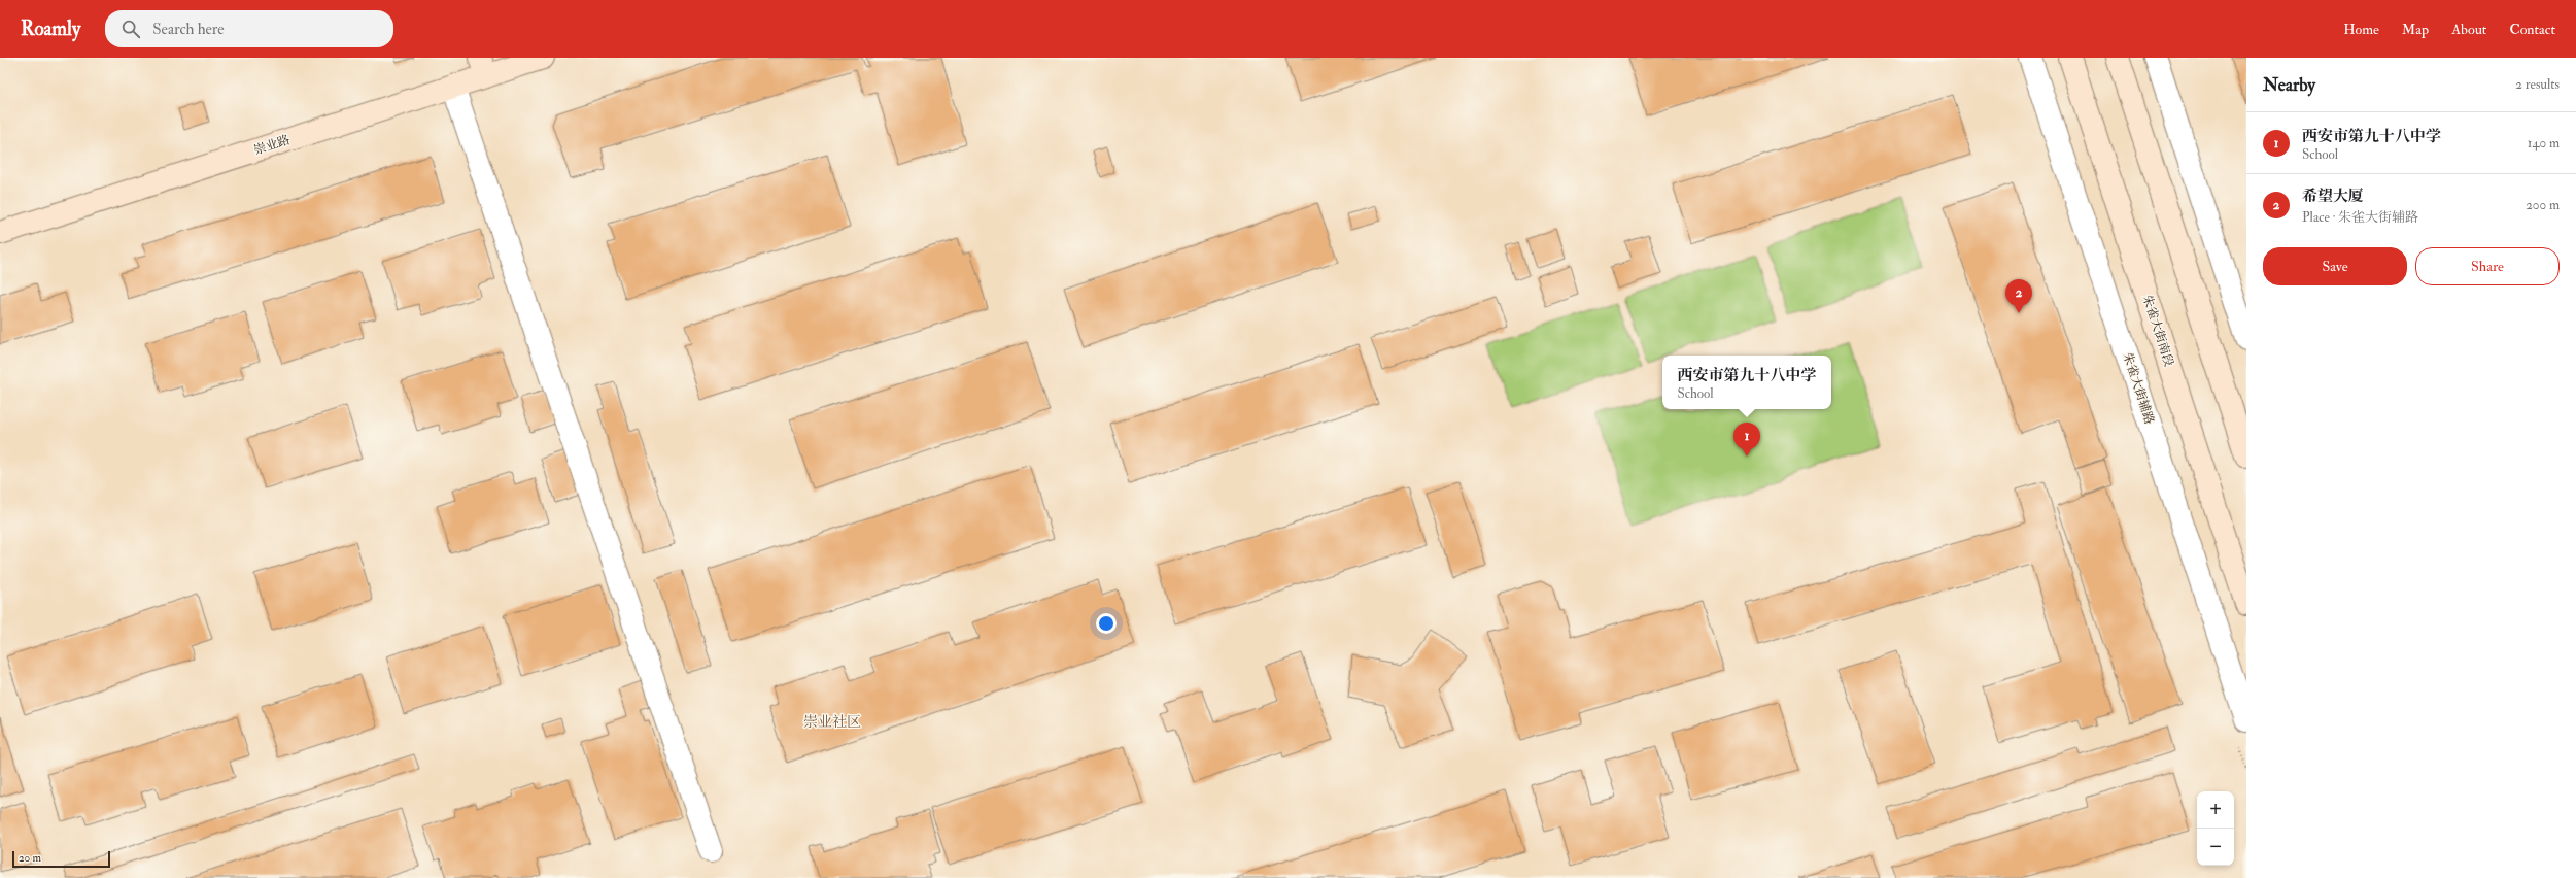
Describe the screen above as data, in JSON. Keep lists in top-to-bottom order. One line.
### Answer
{"streets":{"main road":["崇业路","朱雀大街南段"],"street":["朱雀大街辅路"]},"districts":["崇业社区"],"scale_bar":"20 m","page":{"header":"Roamly","search":"Search here","nav":["Home","Map","About","Contact"],"heading":["Nearby","2 results"],"list":[{"mark":"1","name":"西安市第九十八中学","note":"School","value":"140 m"},{"mark":"2","name":"希望大厦","note":"Place · 朱雀大街辅路","value":"200 m"}],"buttons":["Save","Share"],"pins":["2","1"],"popup":["西安市第九十八中学","School"],"map_buttons":["+","−"],"scale":"20 m"}}
